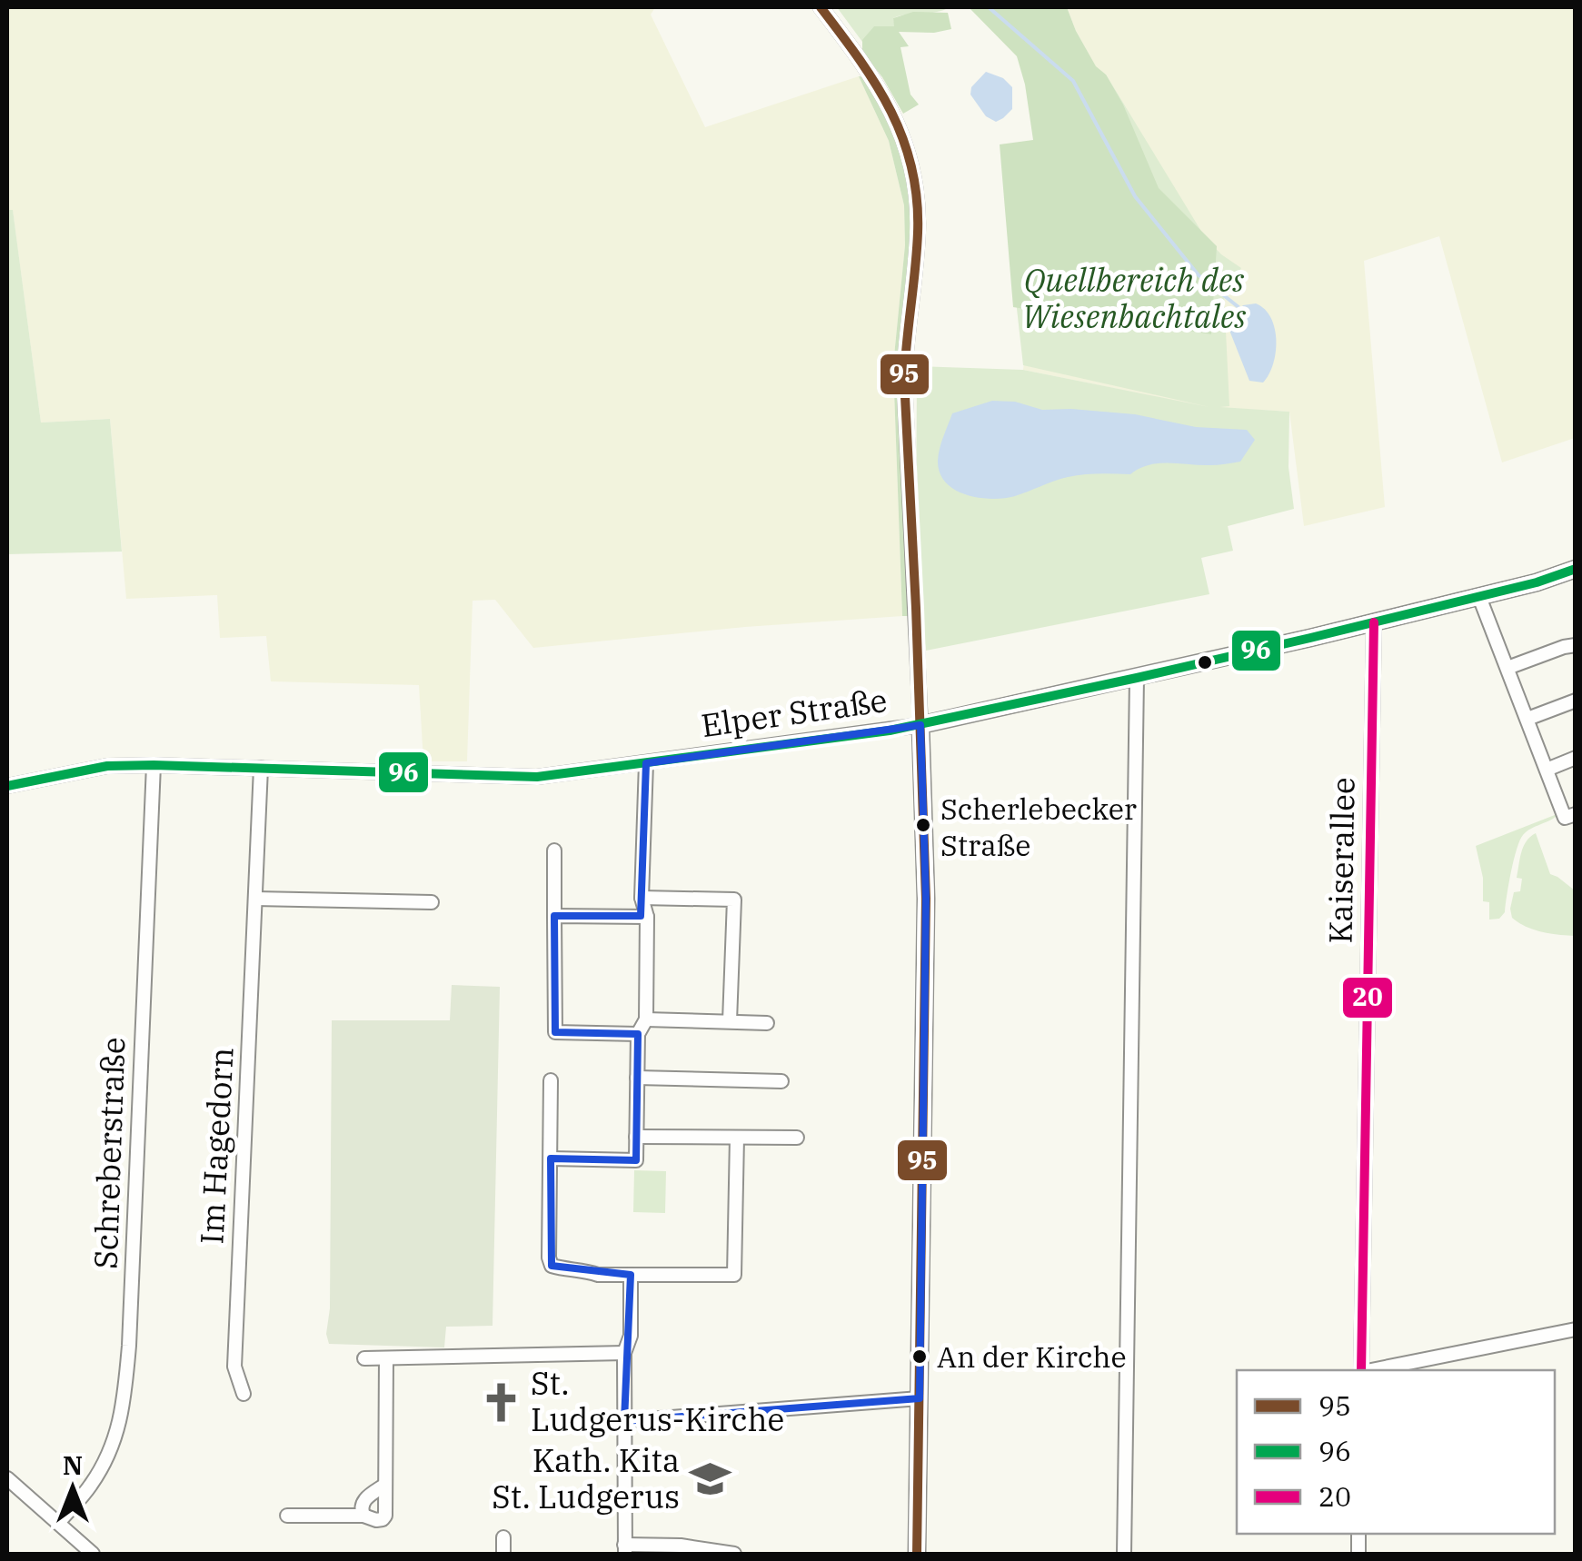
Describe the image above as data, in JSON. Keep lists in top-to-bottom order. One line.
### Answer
{"streets":{"street":["Elper Straße","Kaiserallee","Im Hagedorn","Schreberstraße"]},"crossings":[["Elper Straße","Kaiserallee"],["Elper Straße","Im Hagedorn"],["Elper Straße","Schreberstraße"]],"parks":["Quellbereich des Wiesenbachtales"],"places":{"other":["Scherlebecker Straße","An der Kirche"],"church":["St. Ludgerus-Kirche"],"school or university":["Kath. Kita St. Ludgerus"]},"lines":["transit line 95","transit line 96","transit line 20"],"legend":["95","96","20"],"north":"top"}
